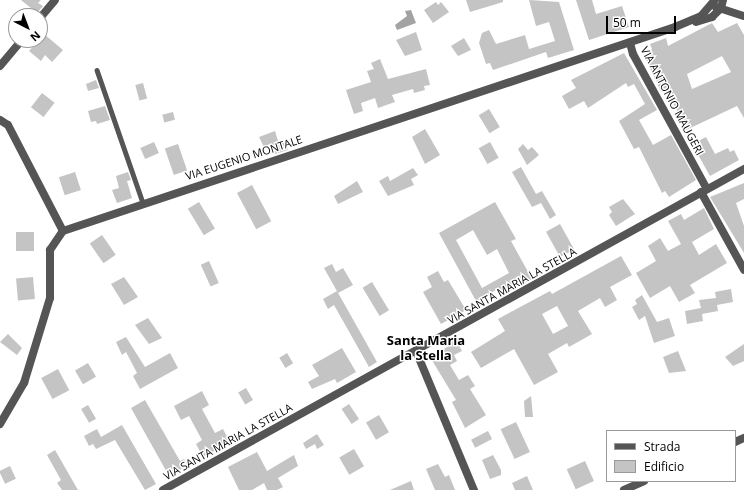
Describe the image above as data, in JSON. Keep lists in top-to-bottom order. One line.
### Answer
{"streets":{"street":["VIA ANTONIO MAUGERI","VIA EUGENIO MONTALE","VIA SANTA MARIA LA STELLA"]},"crossings":[["VIA ANTONIO MAUGERI","VIA EUGENIO MONTALE"],["VIA ANTONIO MAUGERI","VIA SANTA MARIA LA STELLA"]],"districts":["Santa Maria la Stella"],"legend":["Strada","Edificio"],"scale_bar":"50 m","north":"bottom right"}
